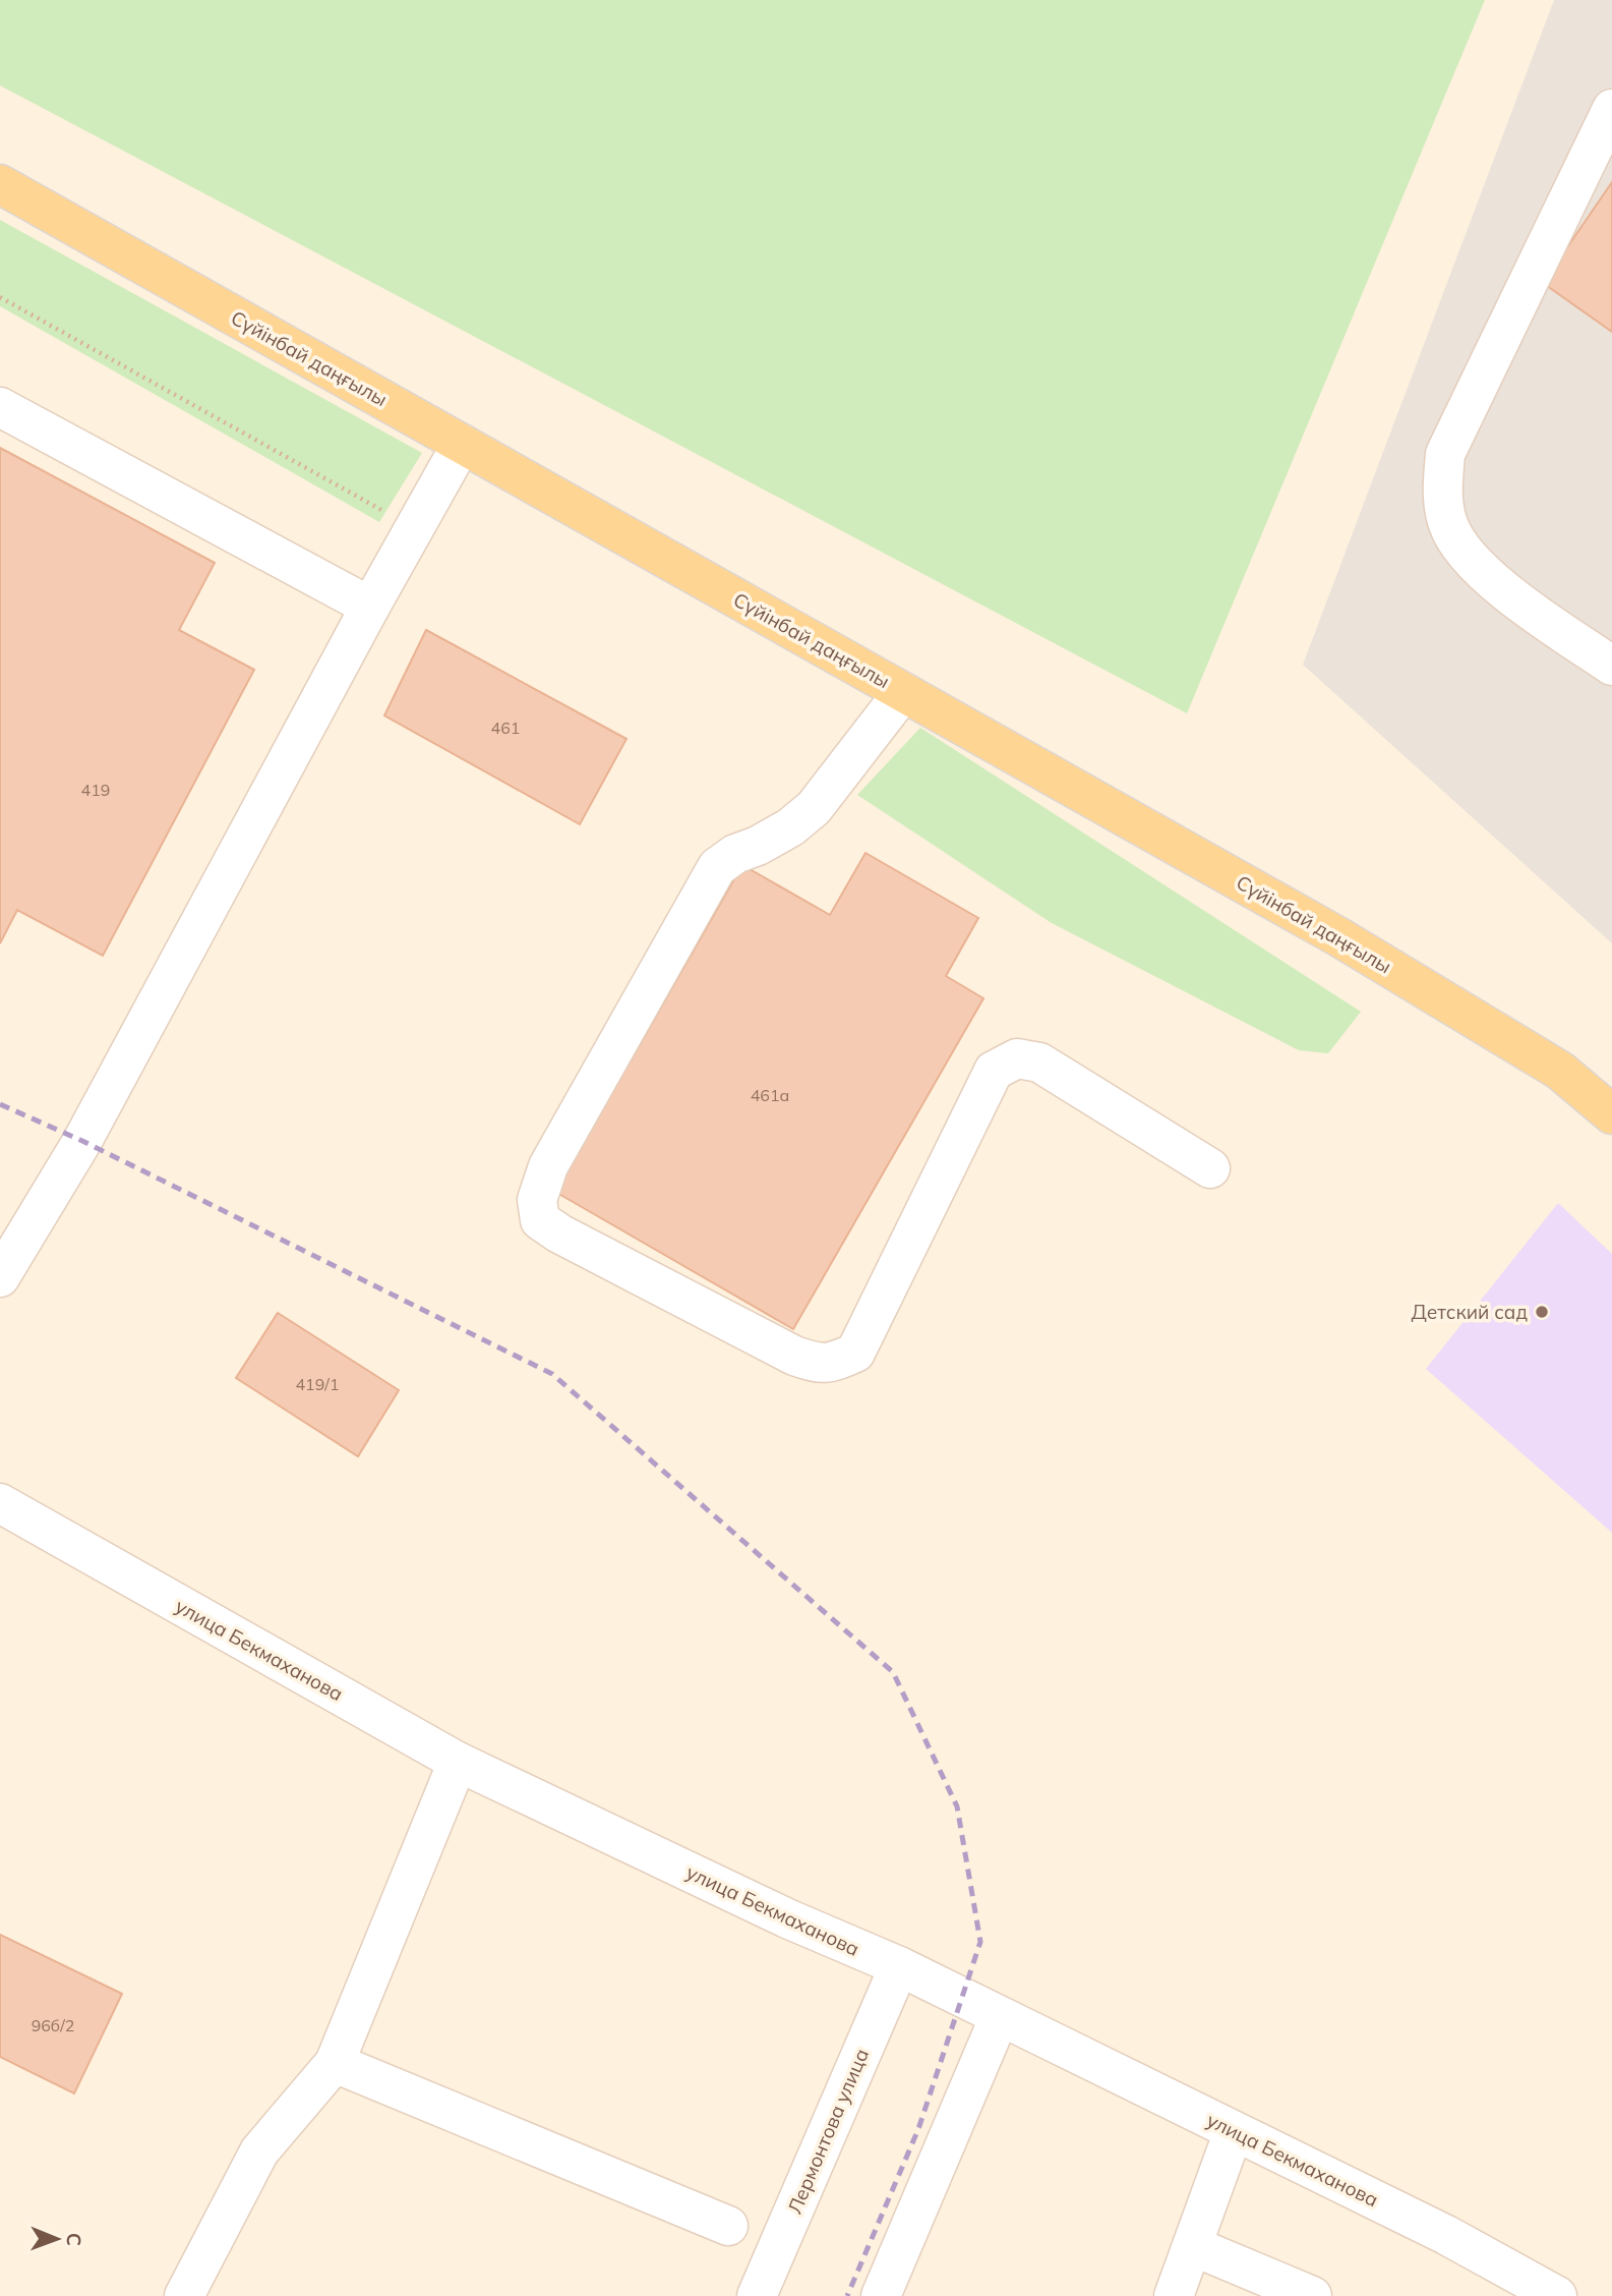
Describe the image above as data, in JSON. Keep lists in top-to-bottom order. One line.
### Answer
{"streets":{"main road":["Сүйінбай даңғылы"],"street":["улица Бекмаханова","Лермонтова улица"]},"crossings":[["улица Бекмаханова","Лермонтова улица"]],"places":["Детский сад"],"house_numbers":["461","419","461а","419/1","96б/2"],"north":"right"}
